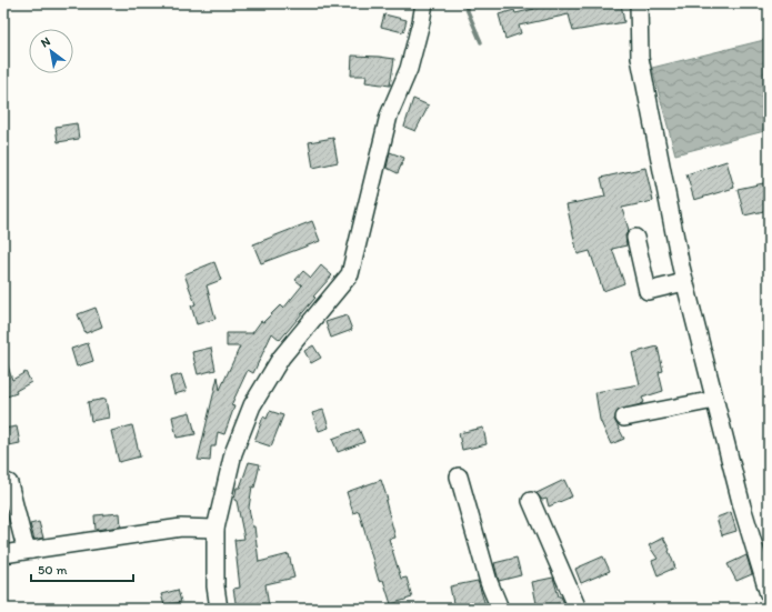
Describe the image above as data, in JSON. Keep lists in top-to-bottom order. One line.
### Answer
{"scale_bar":"50 m","north":"top left"}
